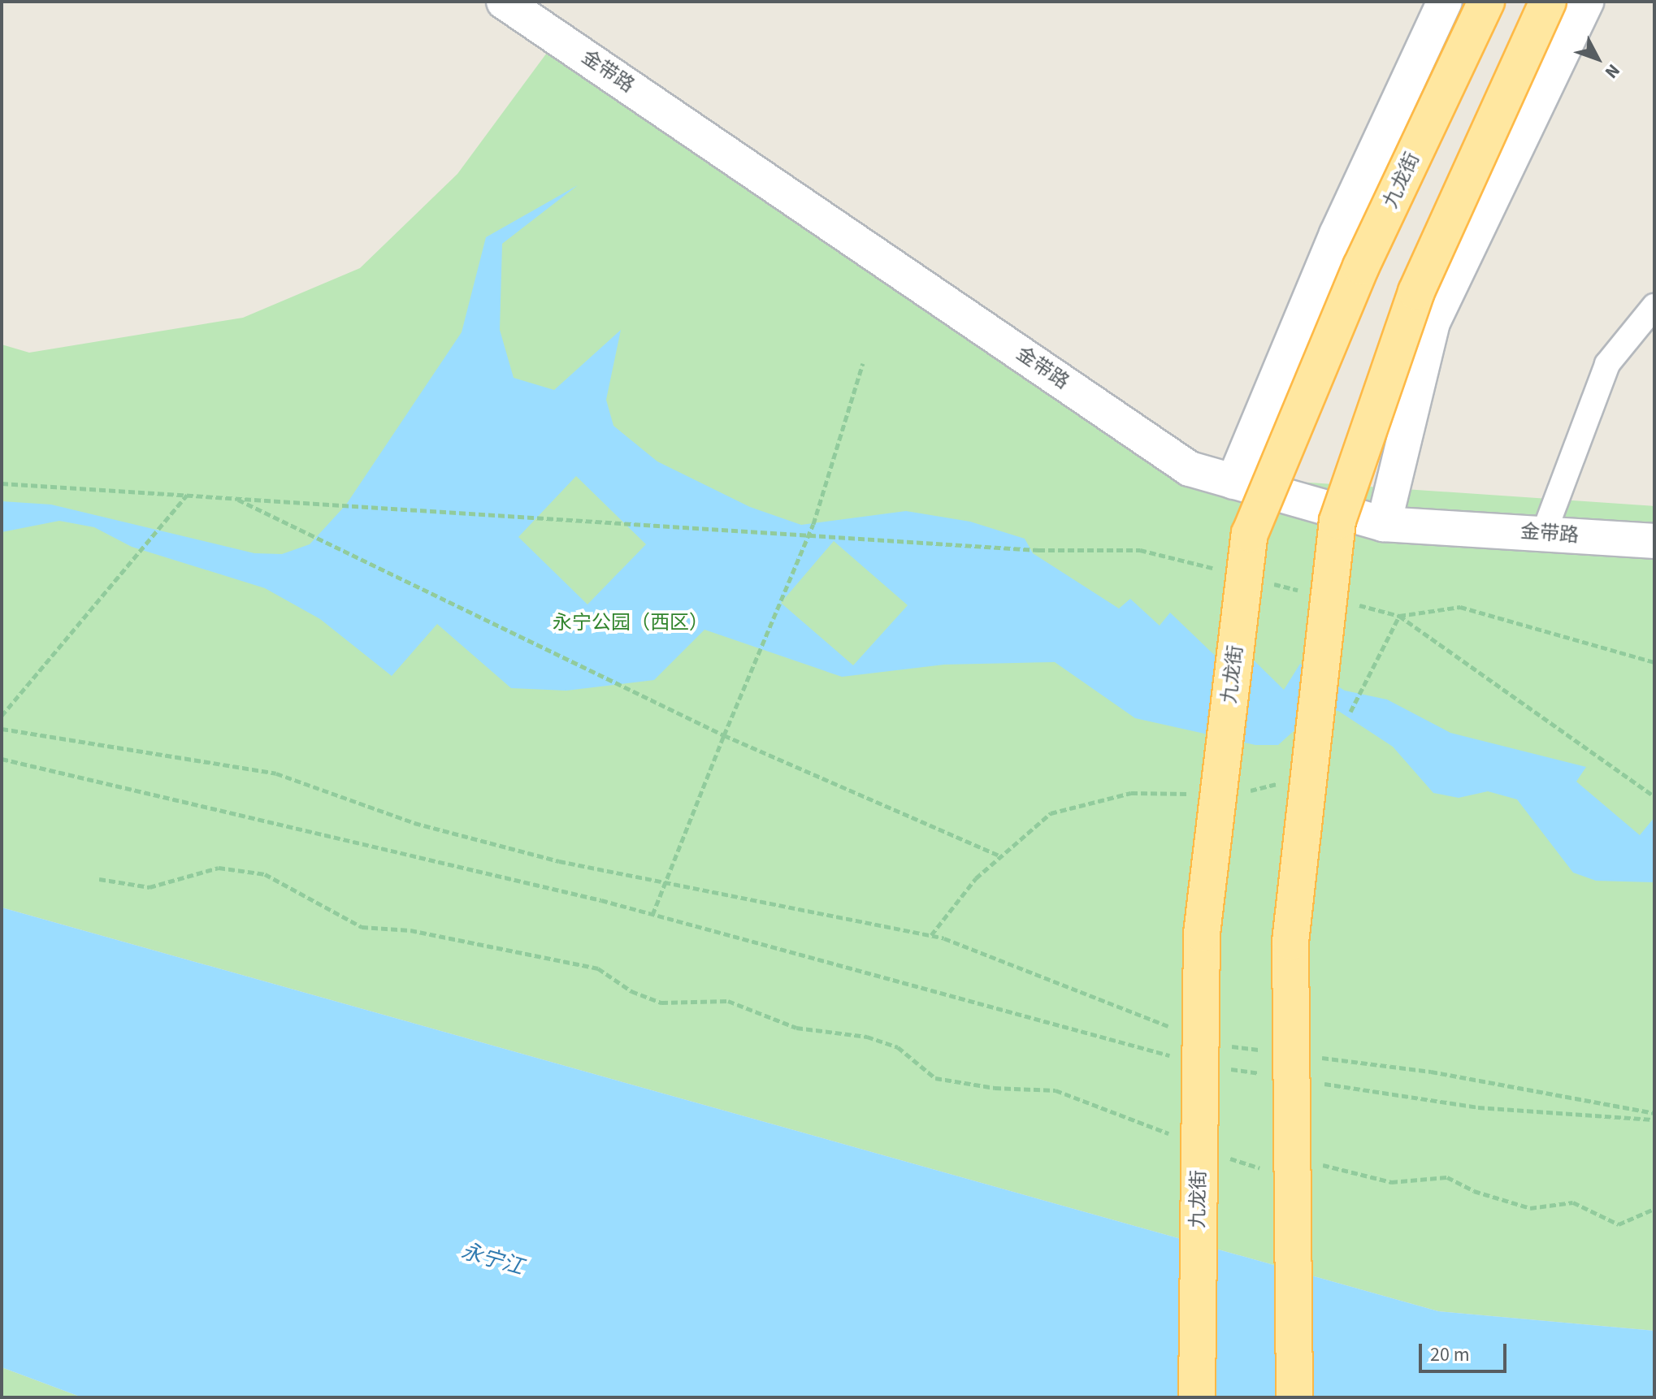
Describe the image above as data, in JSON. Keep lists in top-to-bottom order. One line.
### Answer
{"streets":{"main road":["金带路","九龙街"]},"crossings":[["金带路","九龙街"]],"water":["永宁江"],"parks":["永宁公园（西区）"],"scale_bar":"20 m","north":"bottom right"}
